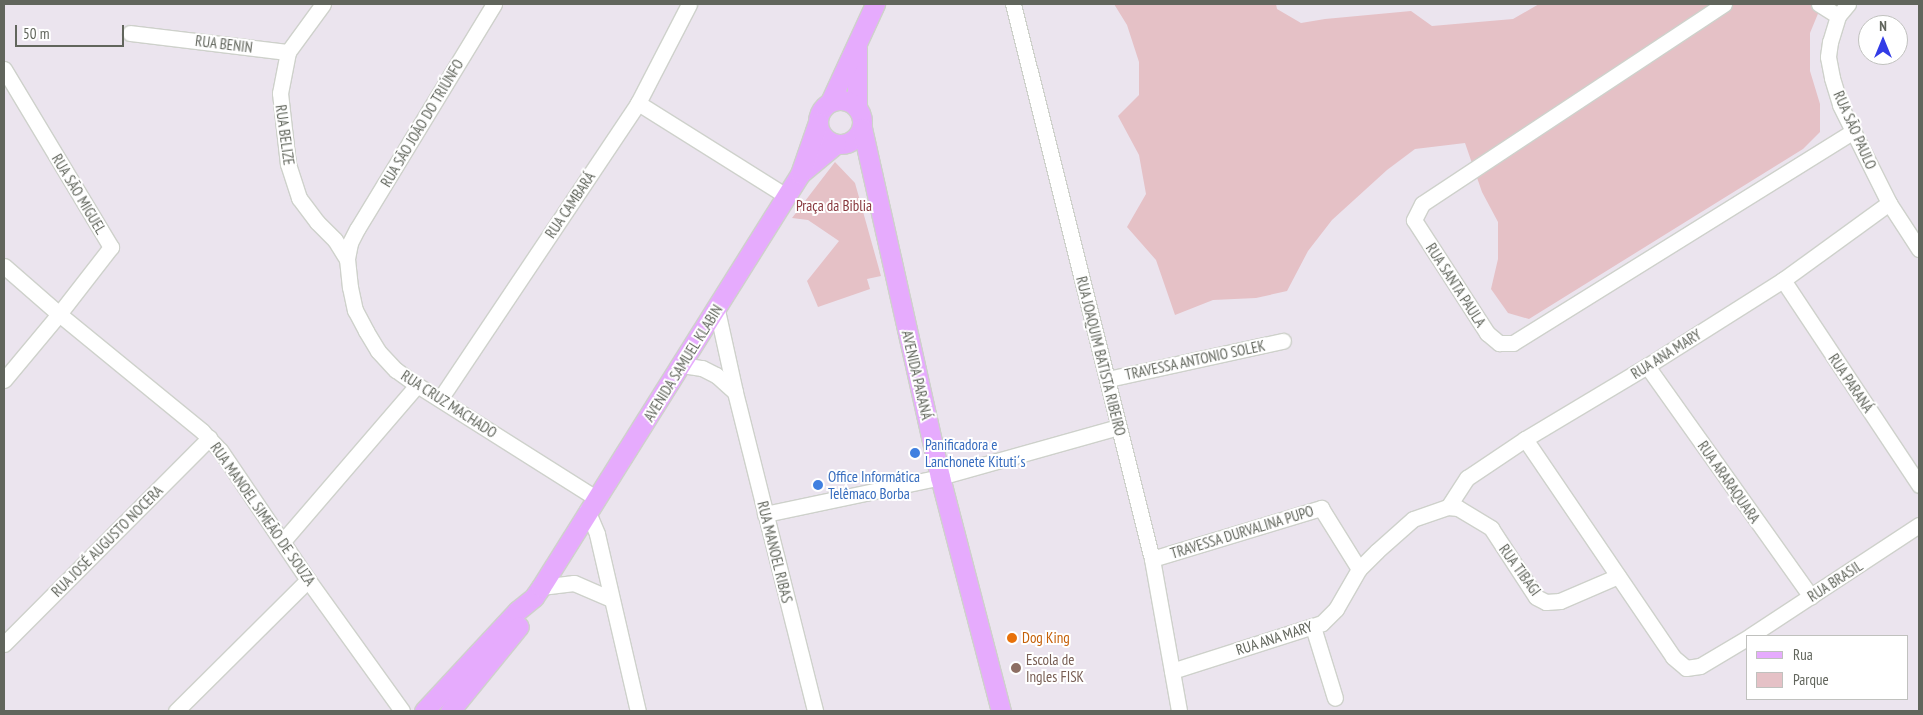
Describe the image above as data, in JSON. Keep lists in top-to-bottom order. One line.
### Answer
{"streets":{"main road":["AVENIDA SAMUEL KLABIN","AVENIDA PARANÁ"],"street":["RUA BENIN","RUA SÃO JOÃO DO TRIÚNFO","RUA SÃO PAULO","RUA BELIZE","RUA SÃO MIGUEL","RUA CAMBARÁ","RUA SANTA PAULA","RUA ANA MARY","RUA JOAQUIM BATISTA RIBEIRO","TRAVESSA ANTONIO SOLEK","RUA PARANÁ","RUA CRUZ MACHADO","RUA ARARAQUARA","RUA MANOEL SIMEÃO DE SOUZA","TRAVESSA DURVALINA PUPO","RUA JOSÉ AUGUSTO NOCERA","RUA MANOEL RIBAS","RUA TIBAGI","RUA BRASIL"]},"crossings":[["RUA BENIN","RUA BELIZE"],["RUA SÃO JOÃO DO TRIÚNFO","RUA CRUZ MACHADO"],["RUA SÃO PAULO","RUA SANTA PAULA"],["RUA SÃO PAULO","RUA ANA MARY"],["RUA BELIZE","RUA CRUZ MACHADO"],["RUA SÃO MIGUEL","RUA MANOEL SIMEÃO DE SOUZA"],["RUA CAMBARÁ","RUA CRUZ MACHADO"],["RUA ANA MARY","RUA JOAQUIM BATISTA RIBEIRO"],["RUA ANA MARY","RUA PARANÁ"],["RUA ANA MARY","RUA ARARAQUARA"],["RUA ANA MARY","TRAVESSA DURVALINA PUPO"],["RUA ANA MARY","RUA TIBAGI"],["RUA JOAQUIM BATISTA RIBEIRO","TRAVESSA ANTONIO SOLEK"],["RUA JOAQUIM BATISTA RIBEIRO","TRAVESSA DURVALINA PUPO"],["AVENIDA SAMUEL KLABIN","AVENIDA PARANÁ"],["AVENIDA SAMUEL KLABIN","RUA CRUZ MACHADO"],["AVENIDA SAMUEL KLABIN","RUA MANOEL RIBAS"],["RUA ARARAQUARA","RUA BRASIL"],["RUA MANOEL SIMEÃO DE SOUZA","RUA JOSÉ AUGUSTO NOCERA"],["RUA TIBAGI","RUA BRASIL"]],"parks":["Praça da Biblia"],"places":["Panificadora e Lanchonete Kituti´s","Office Informática Telêmaco Borba","Dog King","Escola de Ingles FISK"],"legend":["Rua","Parque"],"scale_bar":"50 m","north":"top"}
